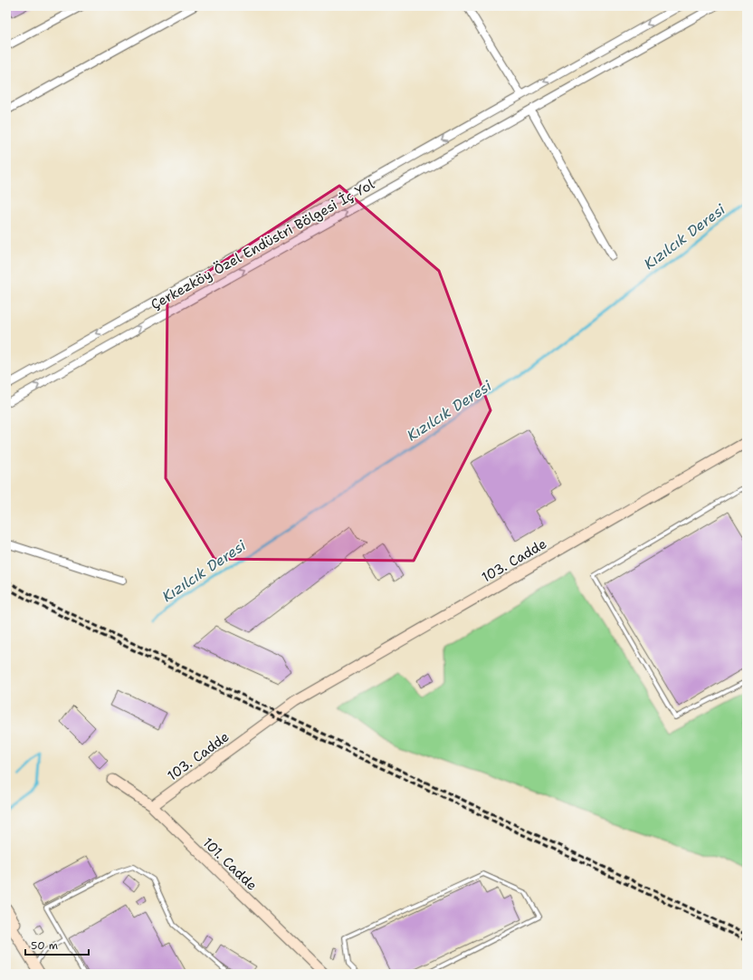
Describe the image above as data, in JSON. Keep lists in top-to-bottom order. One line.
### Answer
{"streets":{"street":["Çerkezköy Özel Endüstri Bölgesi İç Yol","103. Cadde","101. Cadde"]},"crossings":[["103. Cadde","101. Cadde"]],"water":["Kızılcık Deresi"],"scale_bar":"50 m"}
